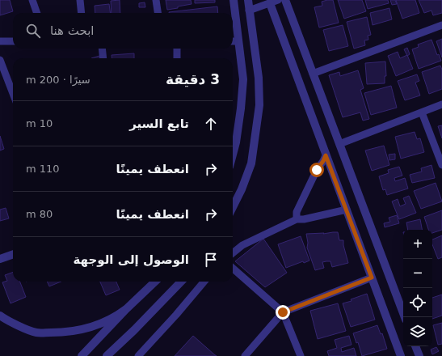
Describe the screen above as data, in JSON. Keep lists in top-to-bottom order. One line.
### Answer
{"page":{"search":"ابحث هنا","heading":["3 دقيقة","سيرًا · 200 m"],"list":[["تابع السير","10 m"],["انعطف يمينًا","110 m"],["انعطف يمينًا","80 m"],"الوصول إلى الوجهة"],"map_buttons":["+","−"]}}
